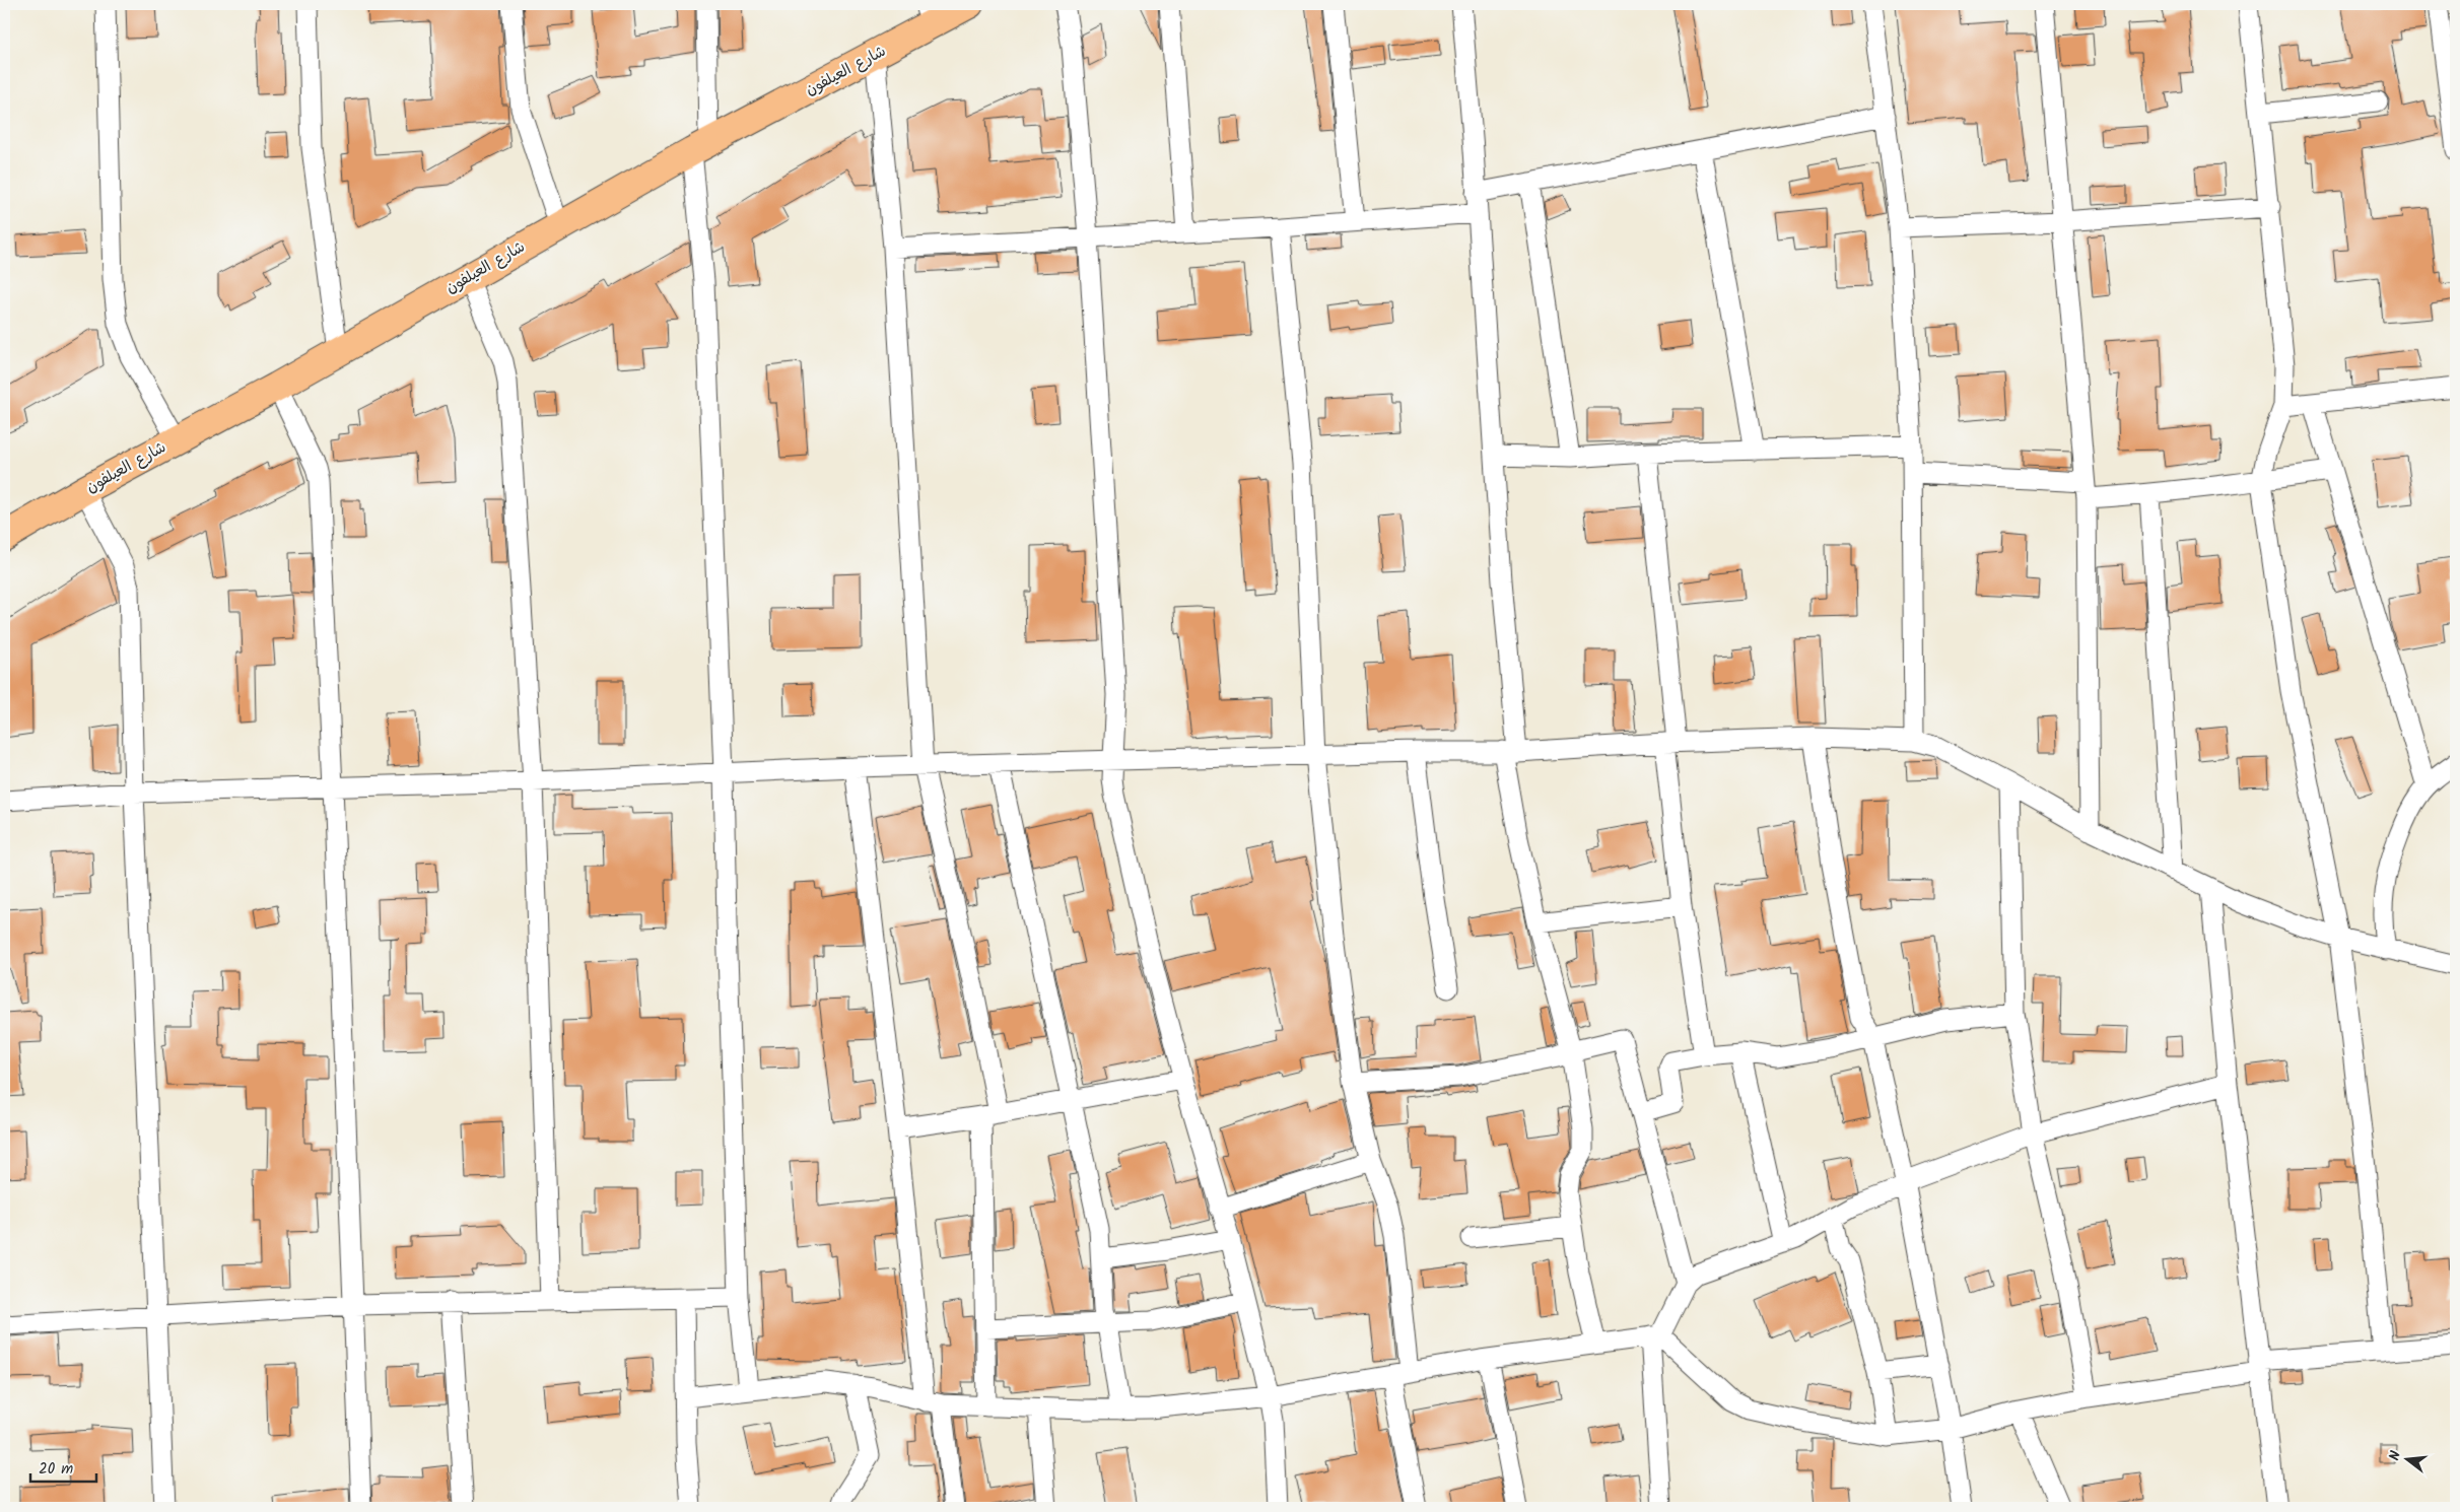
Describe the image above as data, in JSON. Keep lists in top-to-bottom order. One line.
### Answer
{"streets":{"highway":["شارع العيلفون"]},"scale_bar":"20 m","north":"left"}
